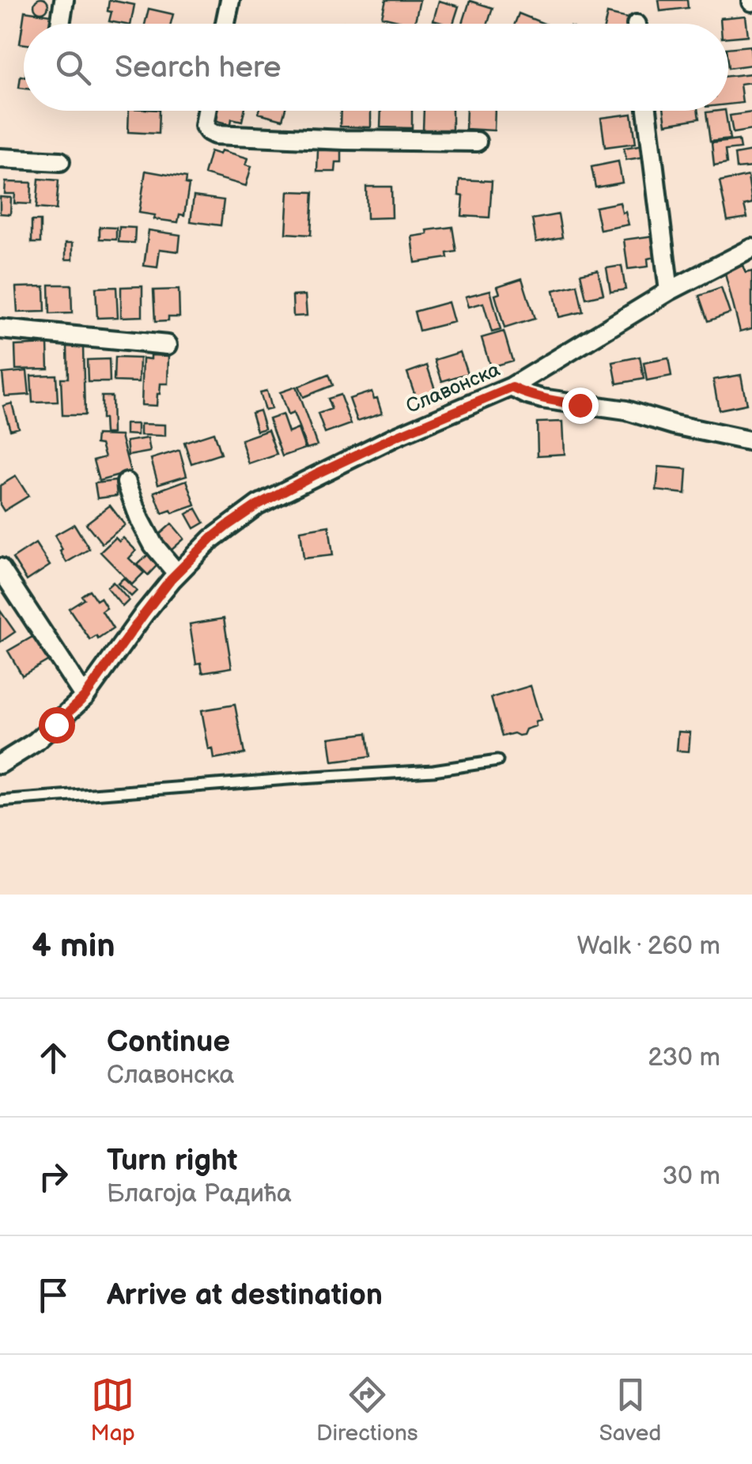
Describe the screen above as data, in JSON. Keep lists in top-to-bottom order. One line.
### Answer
{"streets":{"street":["Славонска"]},"page":{"search":"Search here","heading":["4 min","Walk · 260 m"],"list":[["Continue","Славонска","230 m"],["Turn right","Благоја Радића","30 m"],"Arrive at destination"],"nav":["Map","Directions","Saved"]}}
